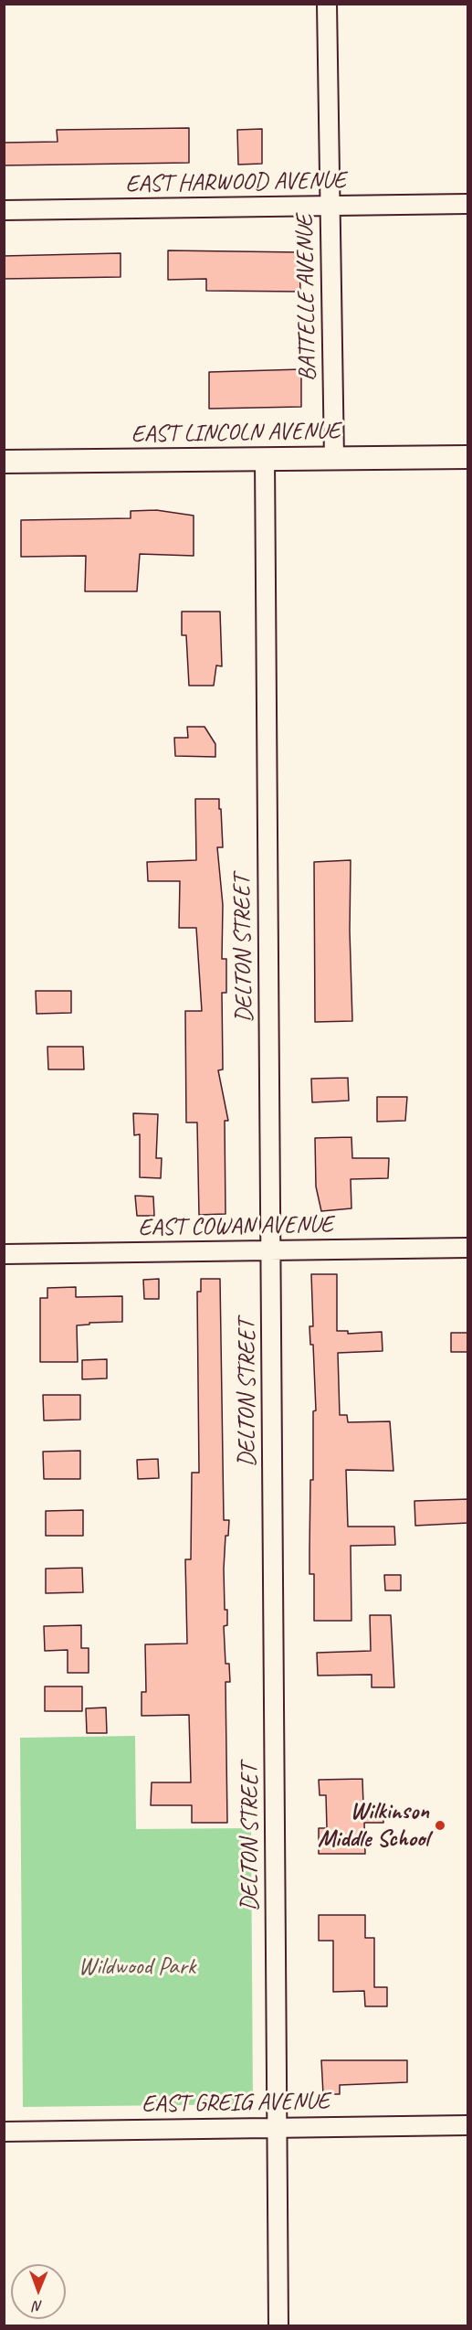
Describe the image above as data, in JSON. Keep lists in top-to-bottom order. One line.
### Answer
{"streets":{"street":["EAST HARWOOD AVENUE","BATTELLE AVENUE","EAST LINCOLN AVENUE","DELTON STREET","EAST COWAN AVENUE","EAST GREIG AVENUE"]},"crossings":[["EAST HARWOOD AVENUE","BATTELLE AVENUE"],["BATTELLE AVENUE","EAST LINCOLN AVENUE"],["EAST LINCOLN AVENUE","DELTON STREET"],["DELTON STREET","EAST COWAN AVENUE"],["DELTON STREET","EAST GREIG AVENUE"]],"parks":["Wildwood Park"],"places":["Wilkinson Middle School"],"north":"bottom"}
